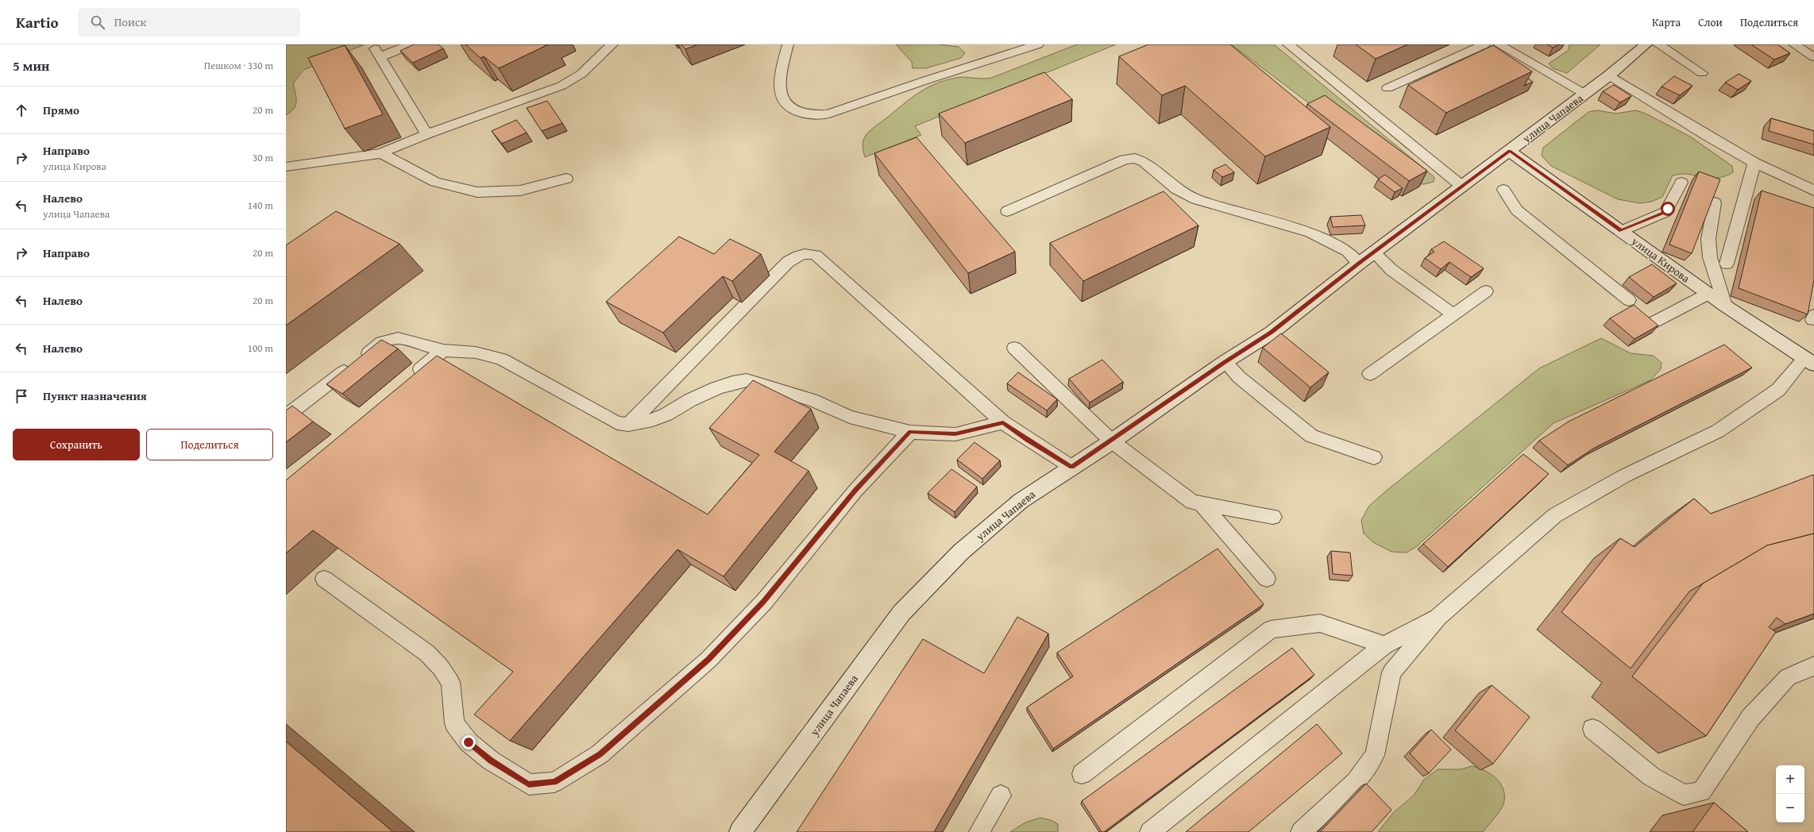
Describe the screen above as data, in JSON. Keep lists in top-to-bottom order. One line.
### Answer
{"streets":{"main road":["улица Чапаева","улица Кирова"]},"crossings":[["улица Чапаева","улица Кирова"]],"page":{"header":"Kartio","search":"Поиск","nav":["Карта","Слои","Поделиться"],"heading":["5 мин","Пешком · 330 m"],"list":[["Прямо","20 m"],["Направо","улица Кирова","30 m"],["Налево","улица Чапаева","140 m"],["Направо","20 m"],["Налево","20 m"],["Налево","100 m"],"Пункт назначения"],"buttons":["Сохранить","Поделиться"],"map_buttons":["+","−"]}}
